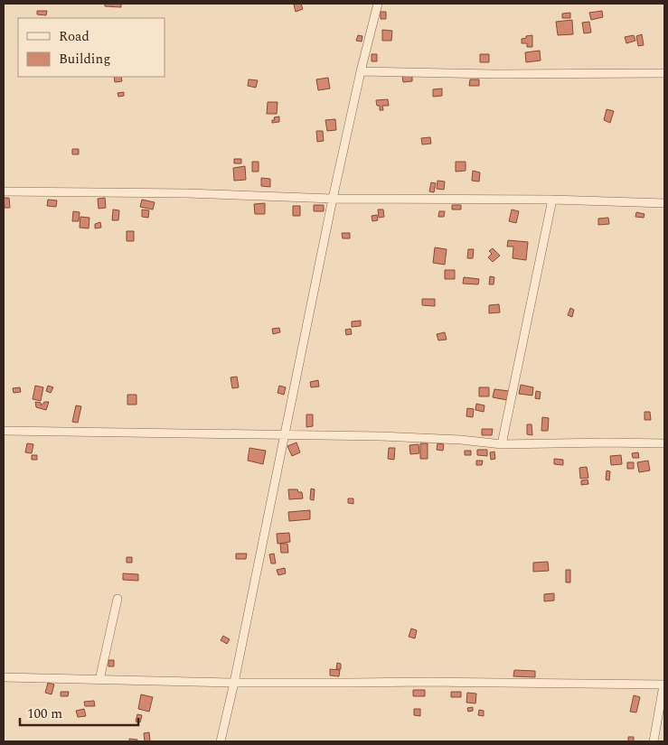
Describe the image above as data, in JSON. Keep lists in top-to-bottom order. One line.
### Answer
{"legend":["Road","Building"],"scale_bar":"100 m"}
